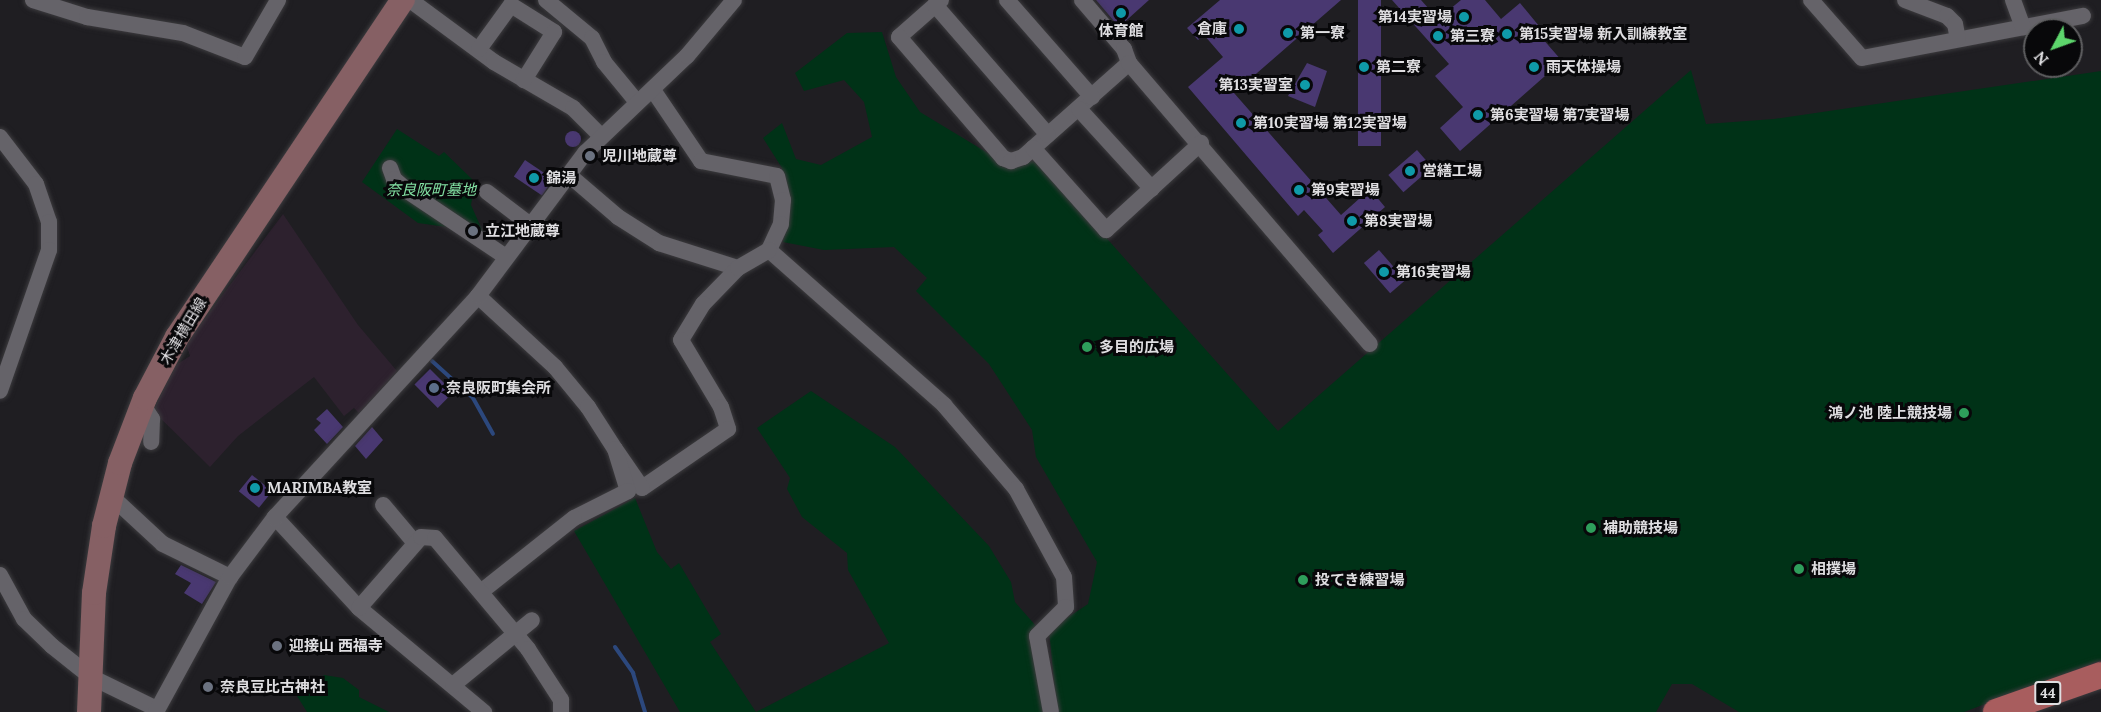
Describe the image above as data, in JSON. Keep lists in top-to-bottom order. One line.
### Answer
{"streets":{"main road":["木津横田線","44"]},"parks":["奈良阪町墓地"],"places":["体育館","第14実習場","倉庫","第一寮","第15実習場 新入訓練教室","第三寮","第二寮","雨天体操場","第13実習室","第6実習場 第7実習場","第10実習場 第12実習場","児川地蔵尊","営繕工場","錦湯","第9実習場","第8実習場","立江地蔵尊","第16実習場","多目的広場","奈良阪町集会所","鴻ノ池 陸上競技場","MARIMBA教室","補助競技場","相撲場","投てき練習場","迎接山 西福寺","奈良豆比古神社"],"north":"bottom left"}
